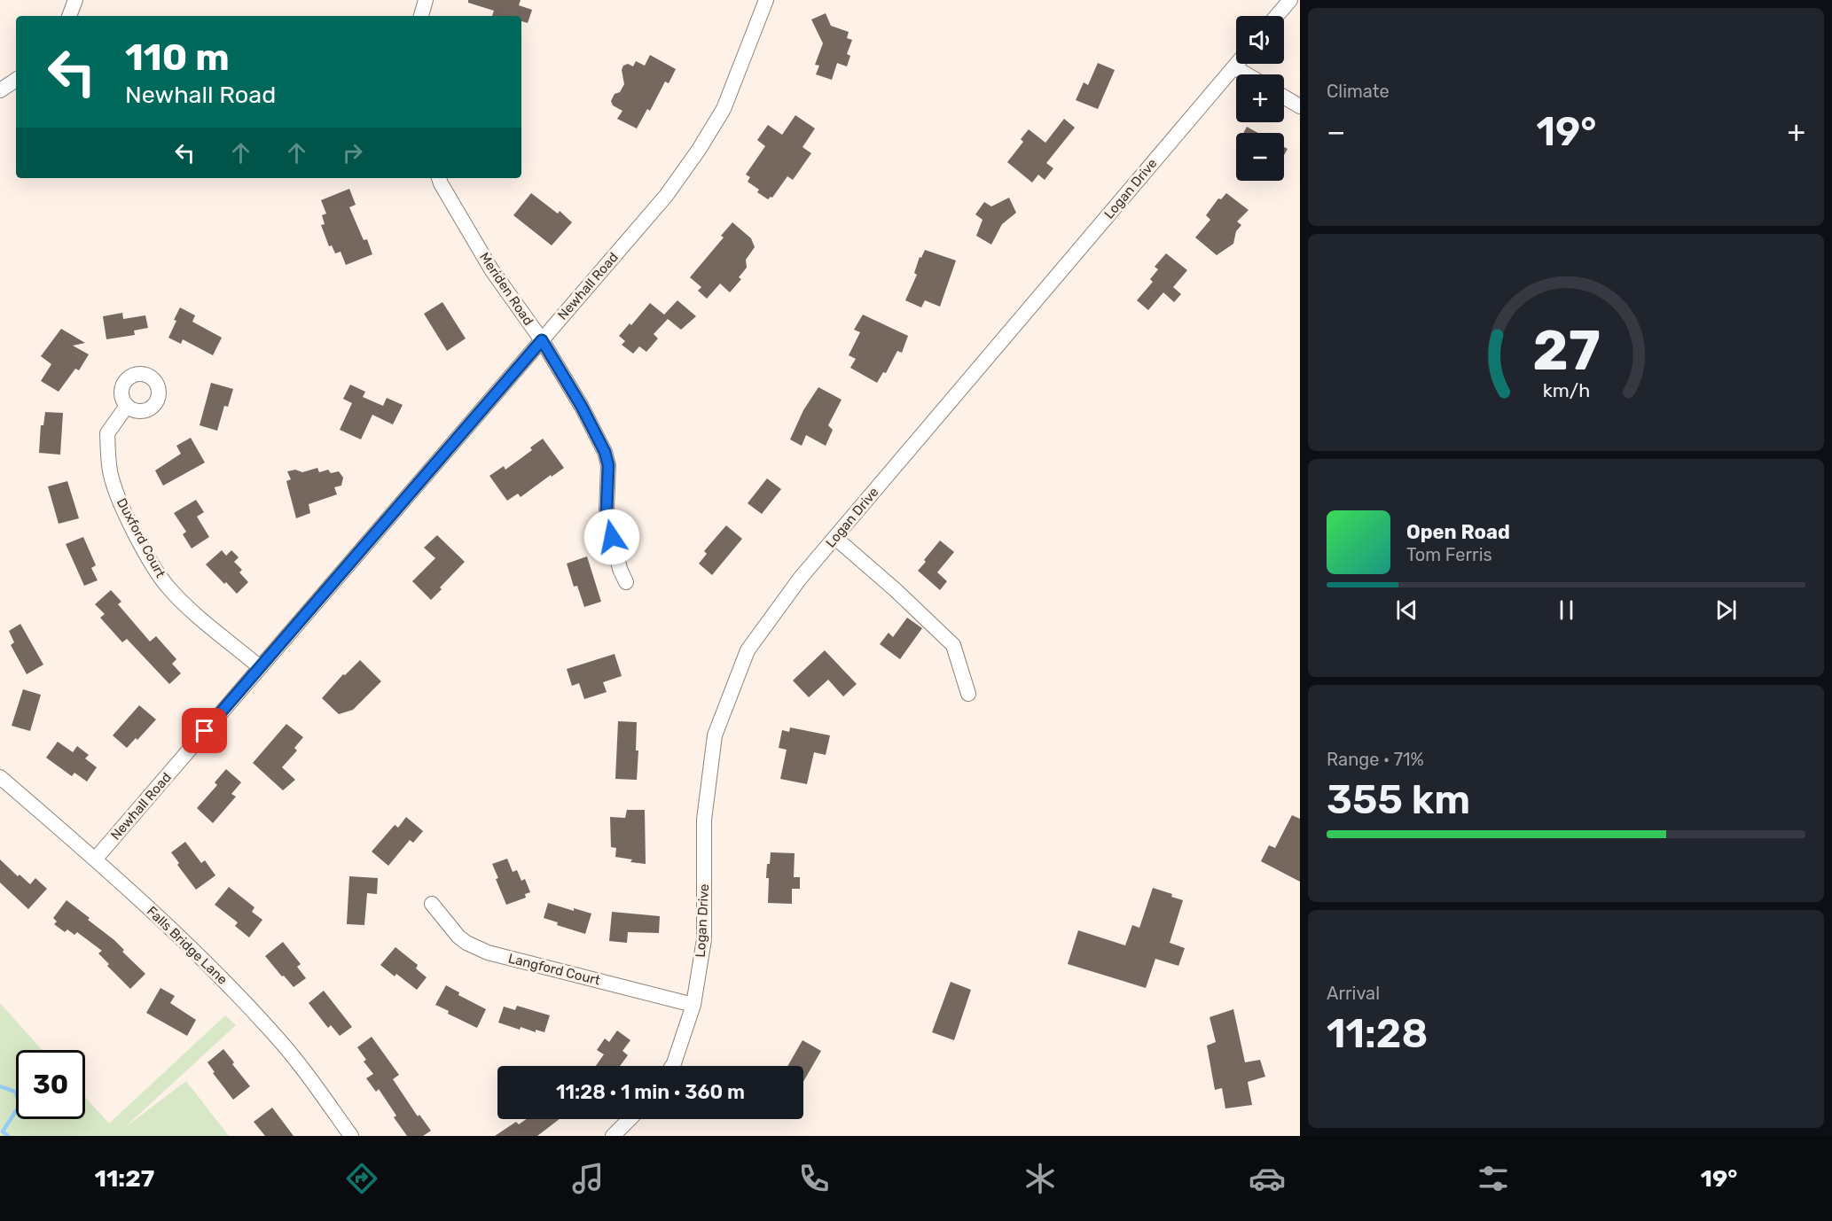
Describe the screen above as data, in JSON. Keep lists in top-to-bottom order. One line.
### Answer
{"streets":{"street":["Logan Drive","Newhall Road","Meriden Road","Duxford Court","Falls Bridge Lane","Langford Court"]},"crossings":[["Logan Drive","Langford Court"],["Newhall Road","Meriden Road"],["Newhall Road","Duxford Court"],["Newhall Road","Falls Bridge Lane"]],"page":{"tile":["Climate",["Range · 71%","355 km"],["Arrival","11:28"]],"map_buttons":["+","−"],"turn":["110 m","Newhall Road"],"heat":["−","19°","+"],"song":["Open Road","Tom Ferris"],"limit":"30","trip":"11:28 · 1 min · 360 m","tabs":["11:27","19°"],"gauge":["27","km/h"]}}
